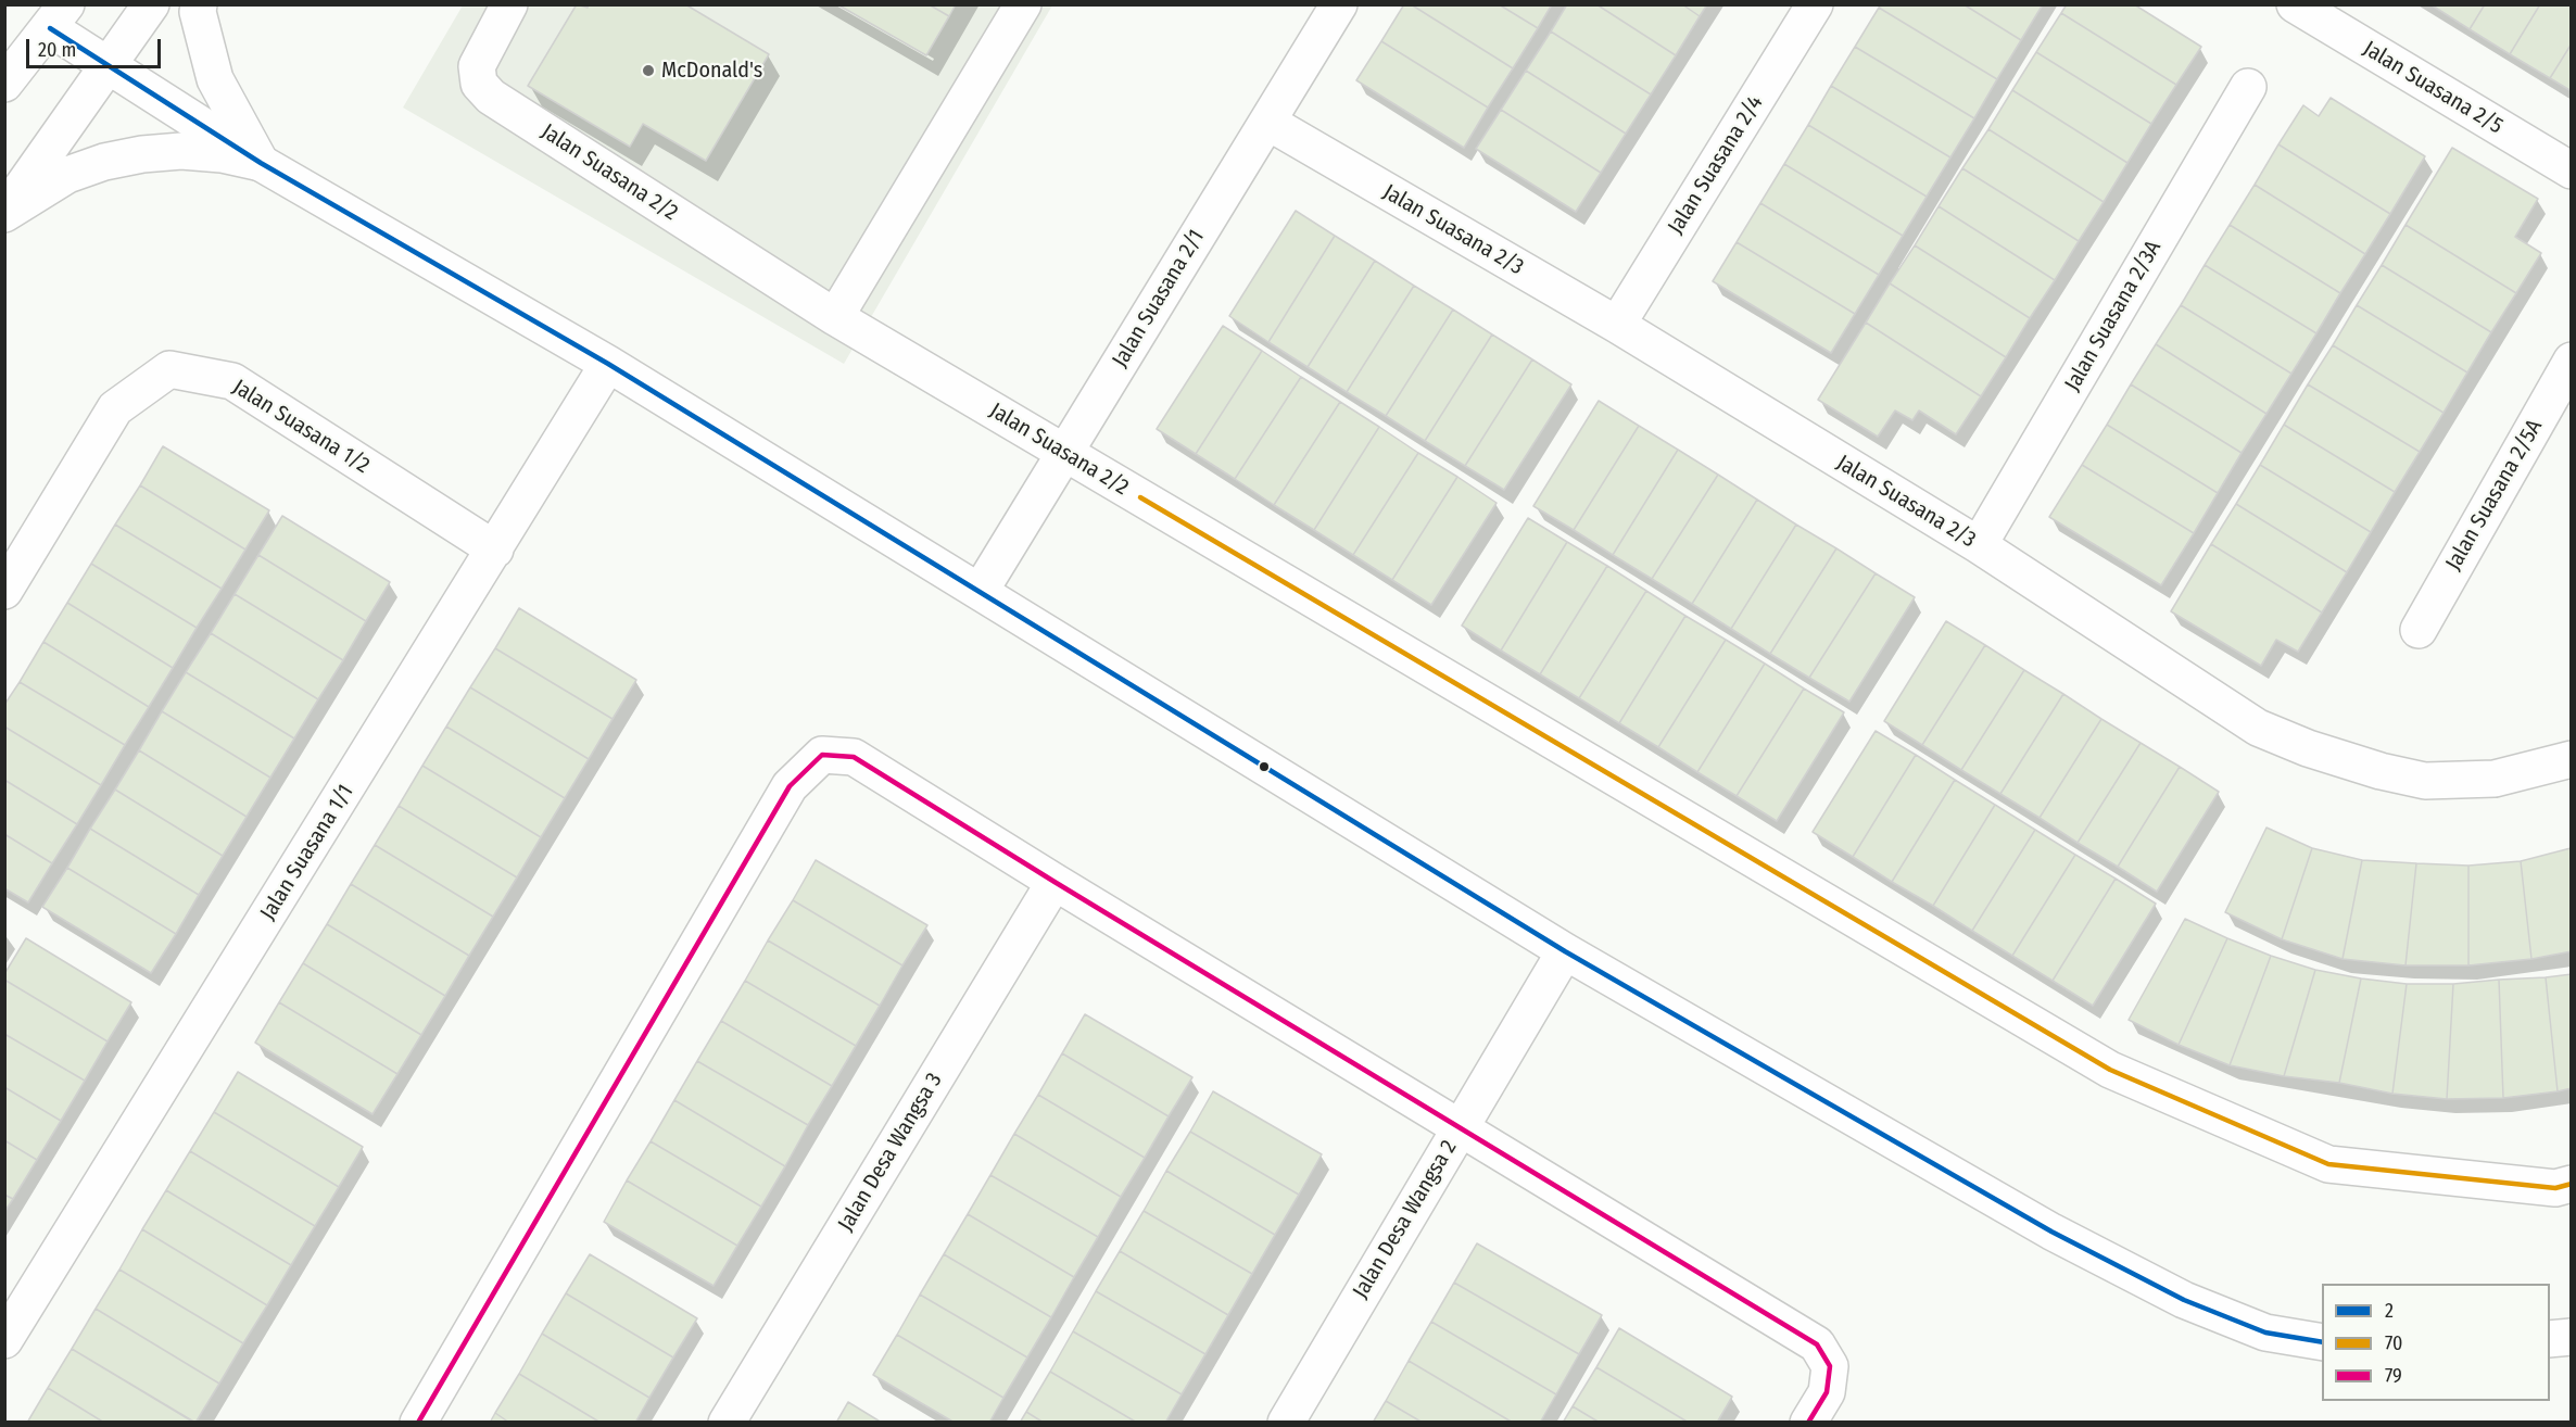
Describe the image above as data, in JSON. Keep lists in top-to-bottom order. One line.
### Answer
{"streets":{"street":["Jalan Suasana 2/5","Jalan Suasana 2/4","Jalan Suasana 2/2","Jalan Suasana 2/3","Jalan Suasana 2/1","Jalan Suasana 2/3A","Jalan Suasana 1/2","Jalan Suasana 2/5A","Jalan Suasana 1/1","Jalan Desa Wangsa 3","Jalan Desa Wangsa 2"]},"crossings":[["Jalan Suasana 2/4","Jalan Suasana 2/3"],["Jalan Suasana 2/2","Jalan Suasana 2/1"],["Jalan Suasana 2/3","Jalan Suasana 2/1"],["Jalan Suasana 2/3","Jalan Suasana 2/3A"],["Jalan Suasana 1/2","Jalan Suasana 1/1"]],"places":["McDonald's"],"lines":["transit line 2","transit line 70","transit line 79"],"legend":["2","70","79"],"scale_bar":"20 m"}
